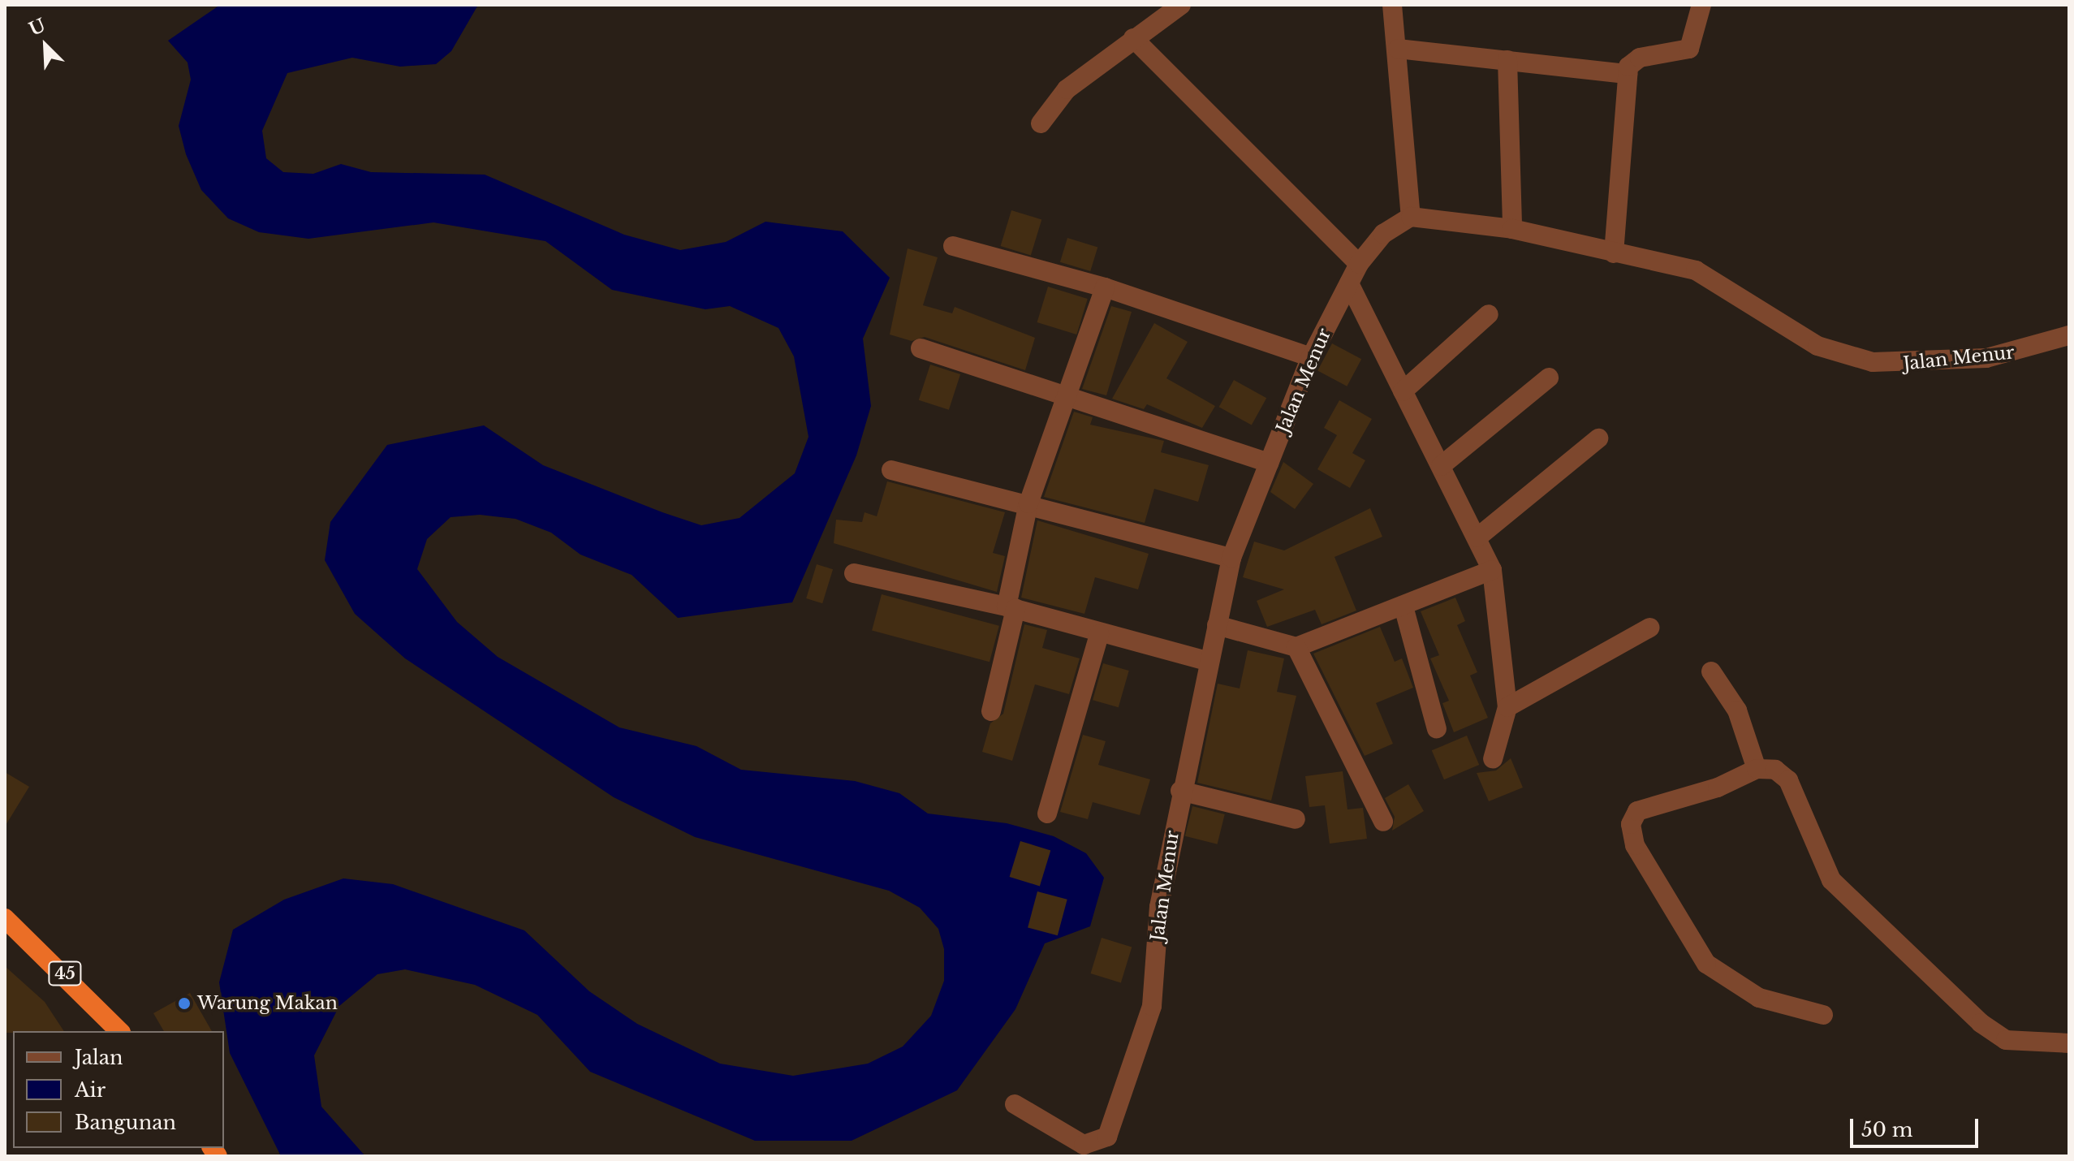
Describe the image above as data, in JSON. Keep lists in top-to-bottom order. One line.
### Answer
{"streets":{"highway":["45"],"street":["Jalan Menur"]},"places":["Warung Makan"],"legend":["Jalan","Air","Bangunan"],"scale_bar":"50 m","north":"top left"}
